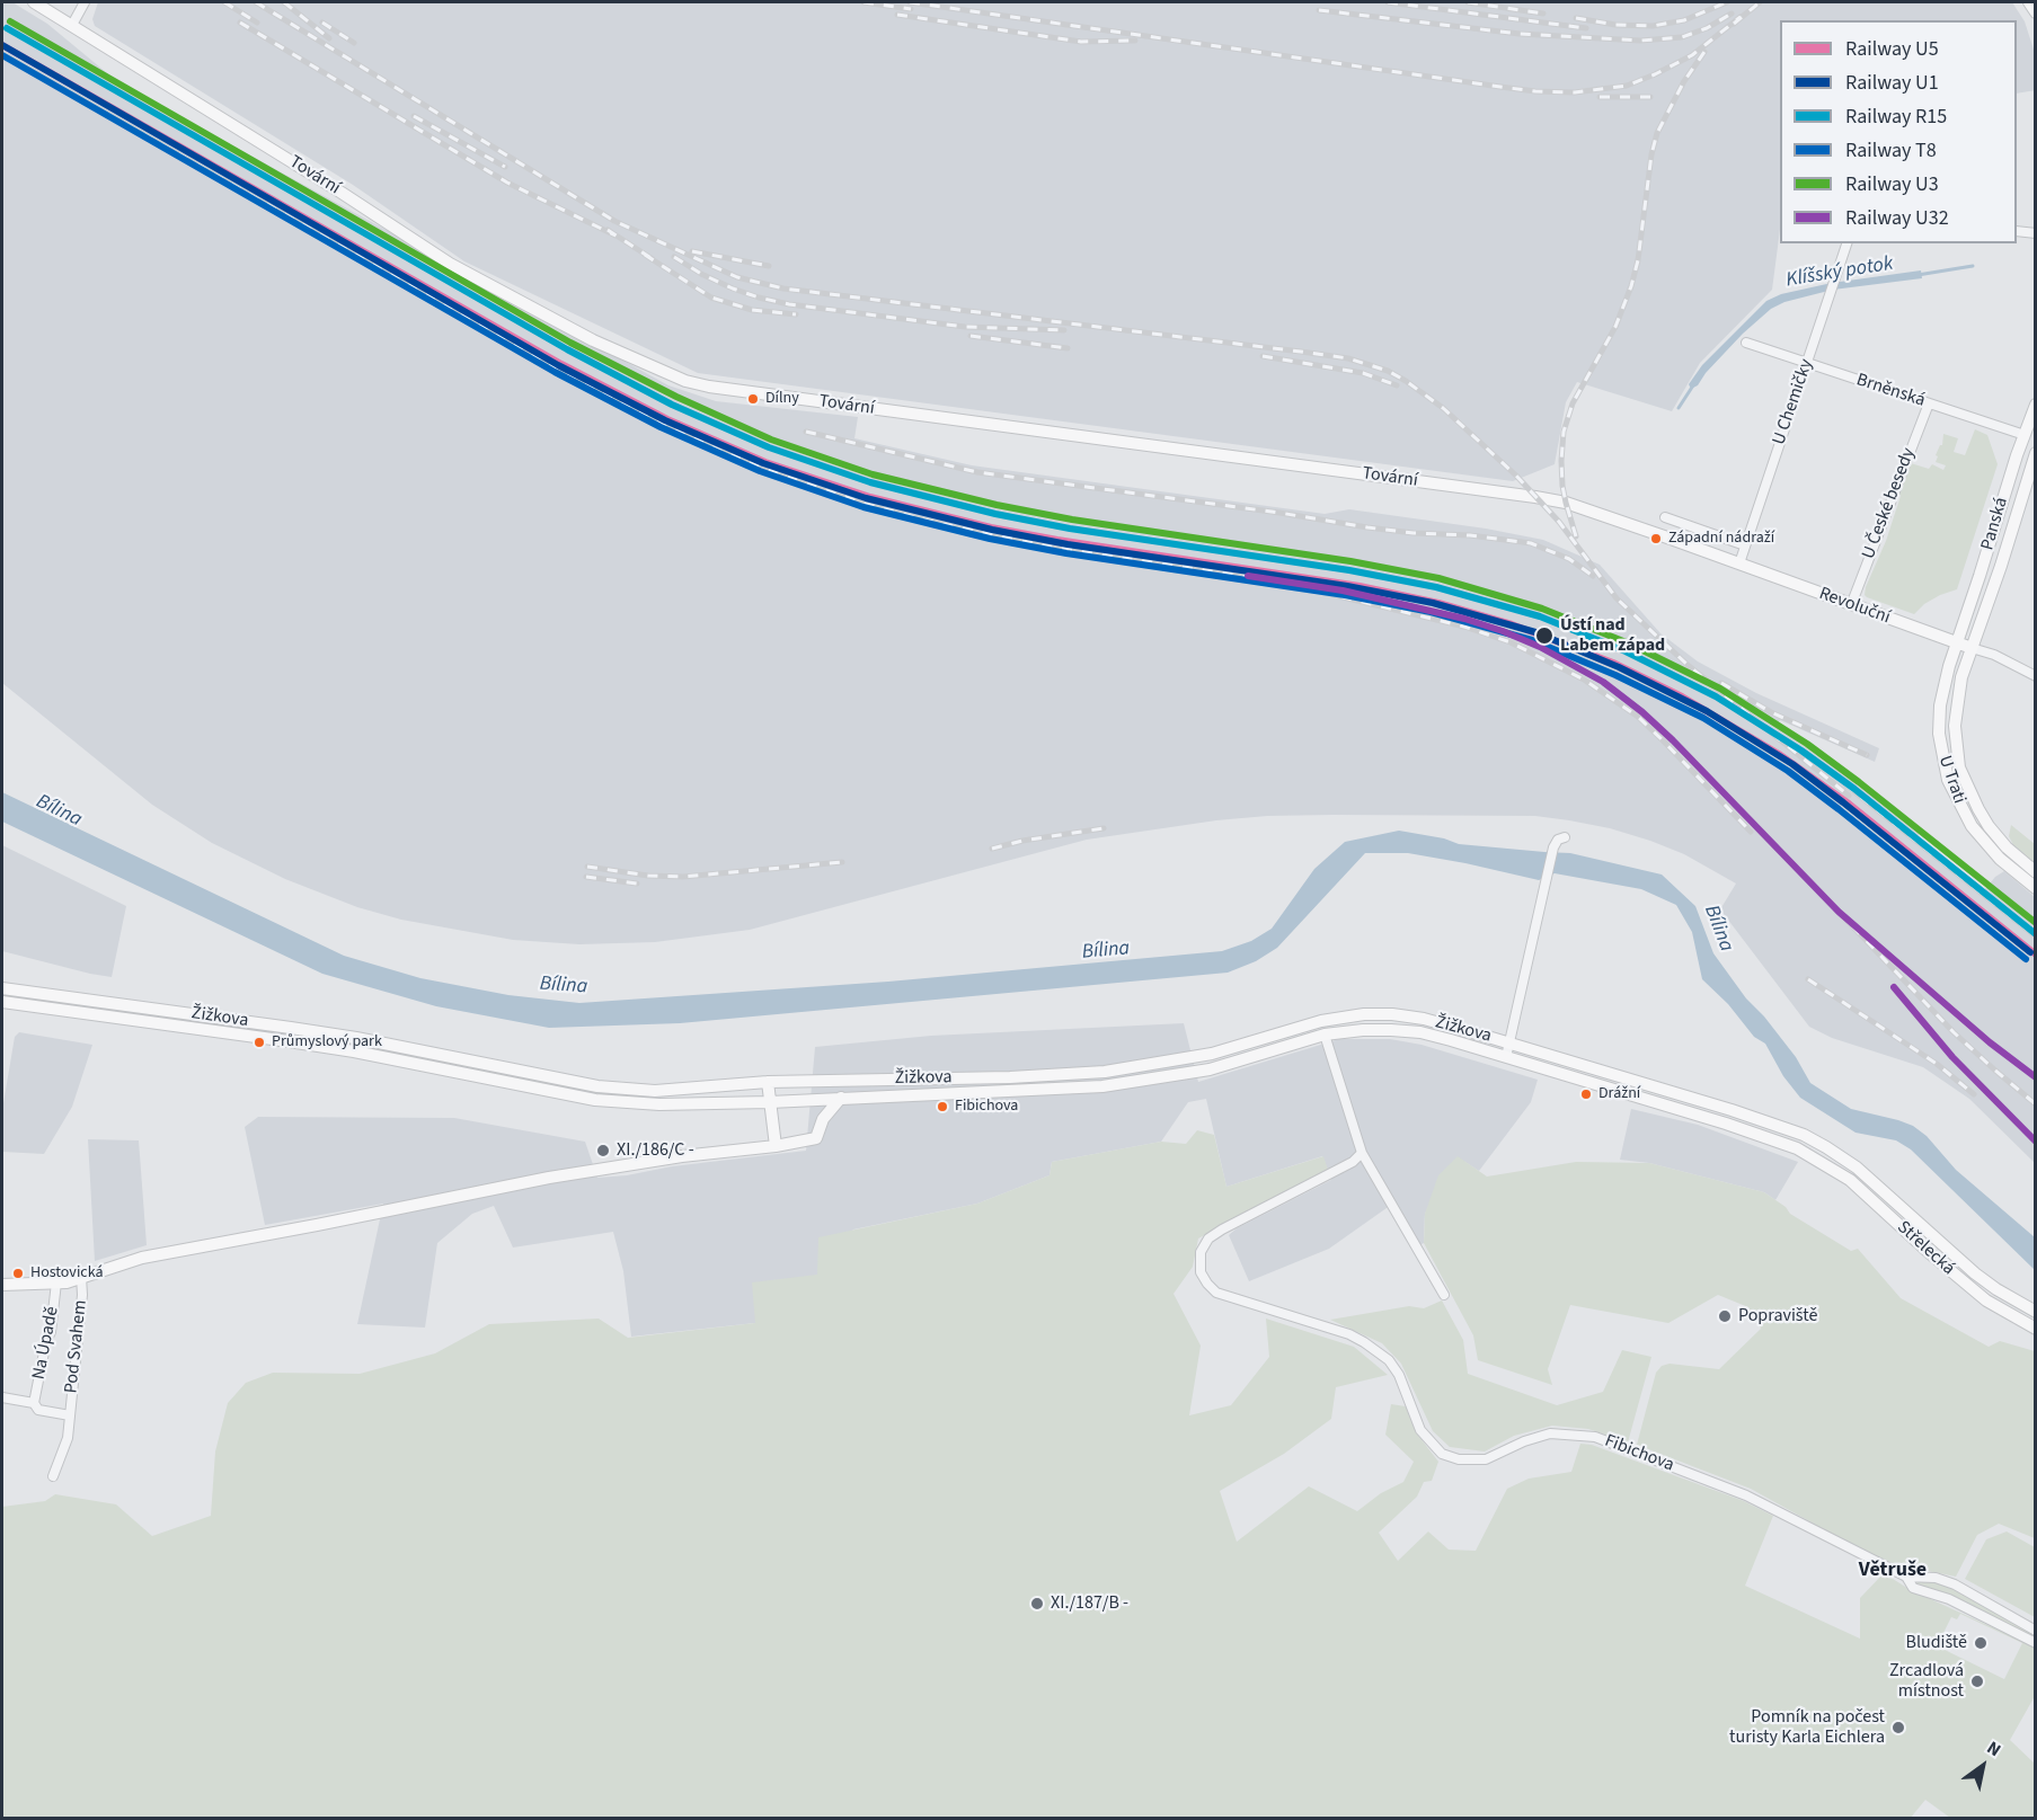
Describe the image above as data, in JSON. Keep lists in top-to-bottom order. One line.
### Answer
{"streets":{"main road":["Tovární","Panská","Revoluční","U Trati","Žižkova","Střelecká"],"street":["Brněnská","U Chemičky","U České besedy","Na Úpadě","Pod Svahem","Fibichova"]},"crossings":[["Tovární","Revoluční"],["Brněnská","U Chemičky"],["Brněnská","U České besedy"],["Brněnská","Panská"],["U Chemičky","Revoluční"],["U České besedy","Revoluční"],["Panská","Revoluční"],["Panská","U Trati"],["Revoluční","U Trati"],["Žižkova","Střelecká"],["Na Úpadě","Pod Svahem"]],"districts":["Větruše"],"water":["Klíšský potok","Bílina"],"places":["Dílny","Západní nádraží","Ústí nad Labem západ","Průmyslový park","Drážní","Fibichova","XI./186/C -","Hostovická","Popraviště","XI./187/B -","Bludiště","Zrcadlová místnost","Pomník na počest turisty Karla Eichlera"],"lines":["rail line U3","rail line R15","rail line U5","rail line U1","rail line T8","rail line U32"],"legend":["Railway U5","Railway U1","Railway R15","Railway T8","Railway U3","Railway U32"],"north":"top right"}
